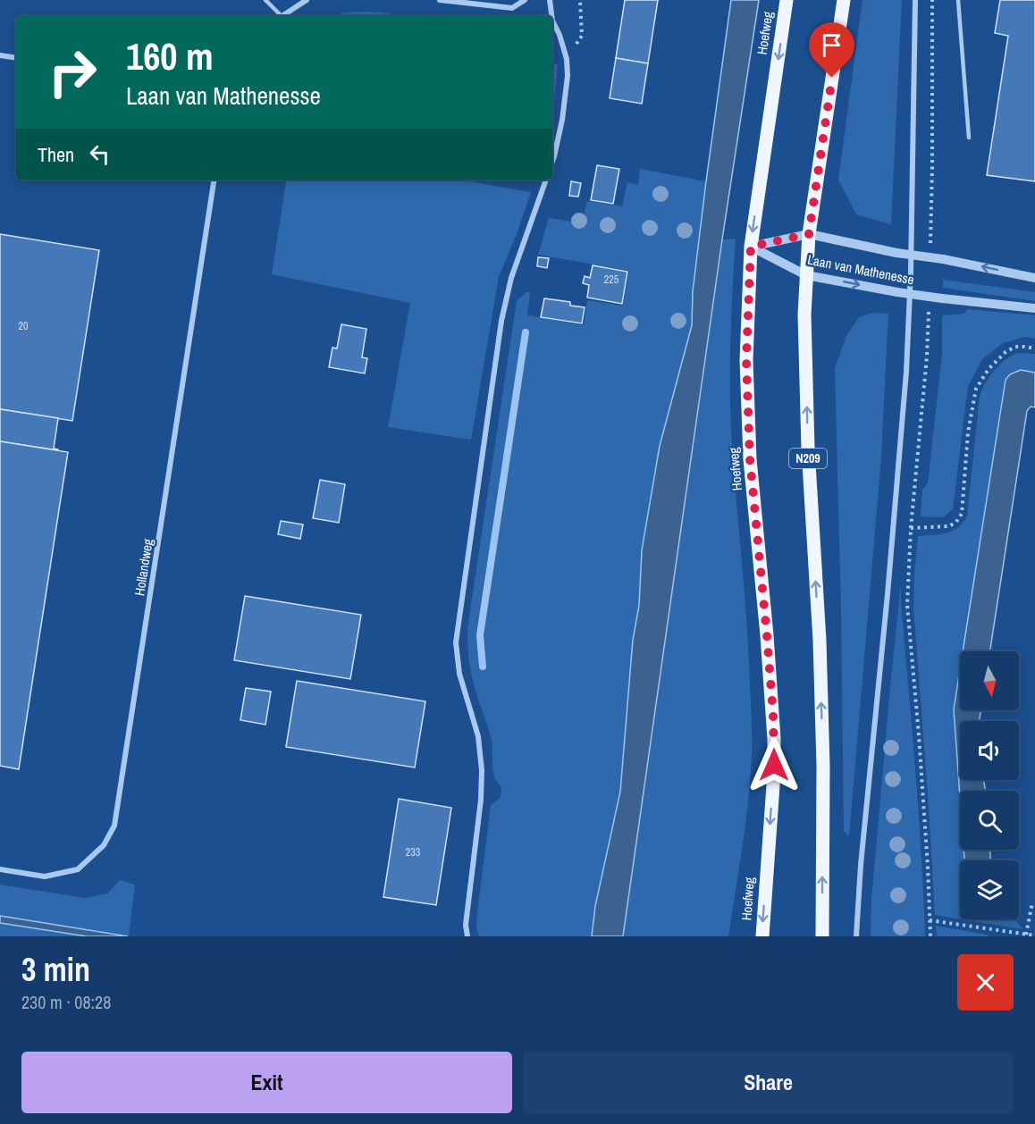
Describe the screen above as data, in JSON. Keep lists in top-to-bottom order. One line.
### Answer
{"streets":{"main road":["Hoefweg","N209"],"street":["Laan van Mathenesse","Hollandweg"]},"crossings":[["Hoefweg","Laan van Mathenesse"],["Laan van Mathenesse","N209"]],"house_numbers":["225","20","233"],"north":"bottom","page":{"turn":["160 m","Laan van Mathenesse"],"then":"Then","heading":["3 min","230 m · 08:28"],"buttons":["Exit","Share"]}}
